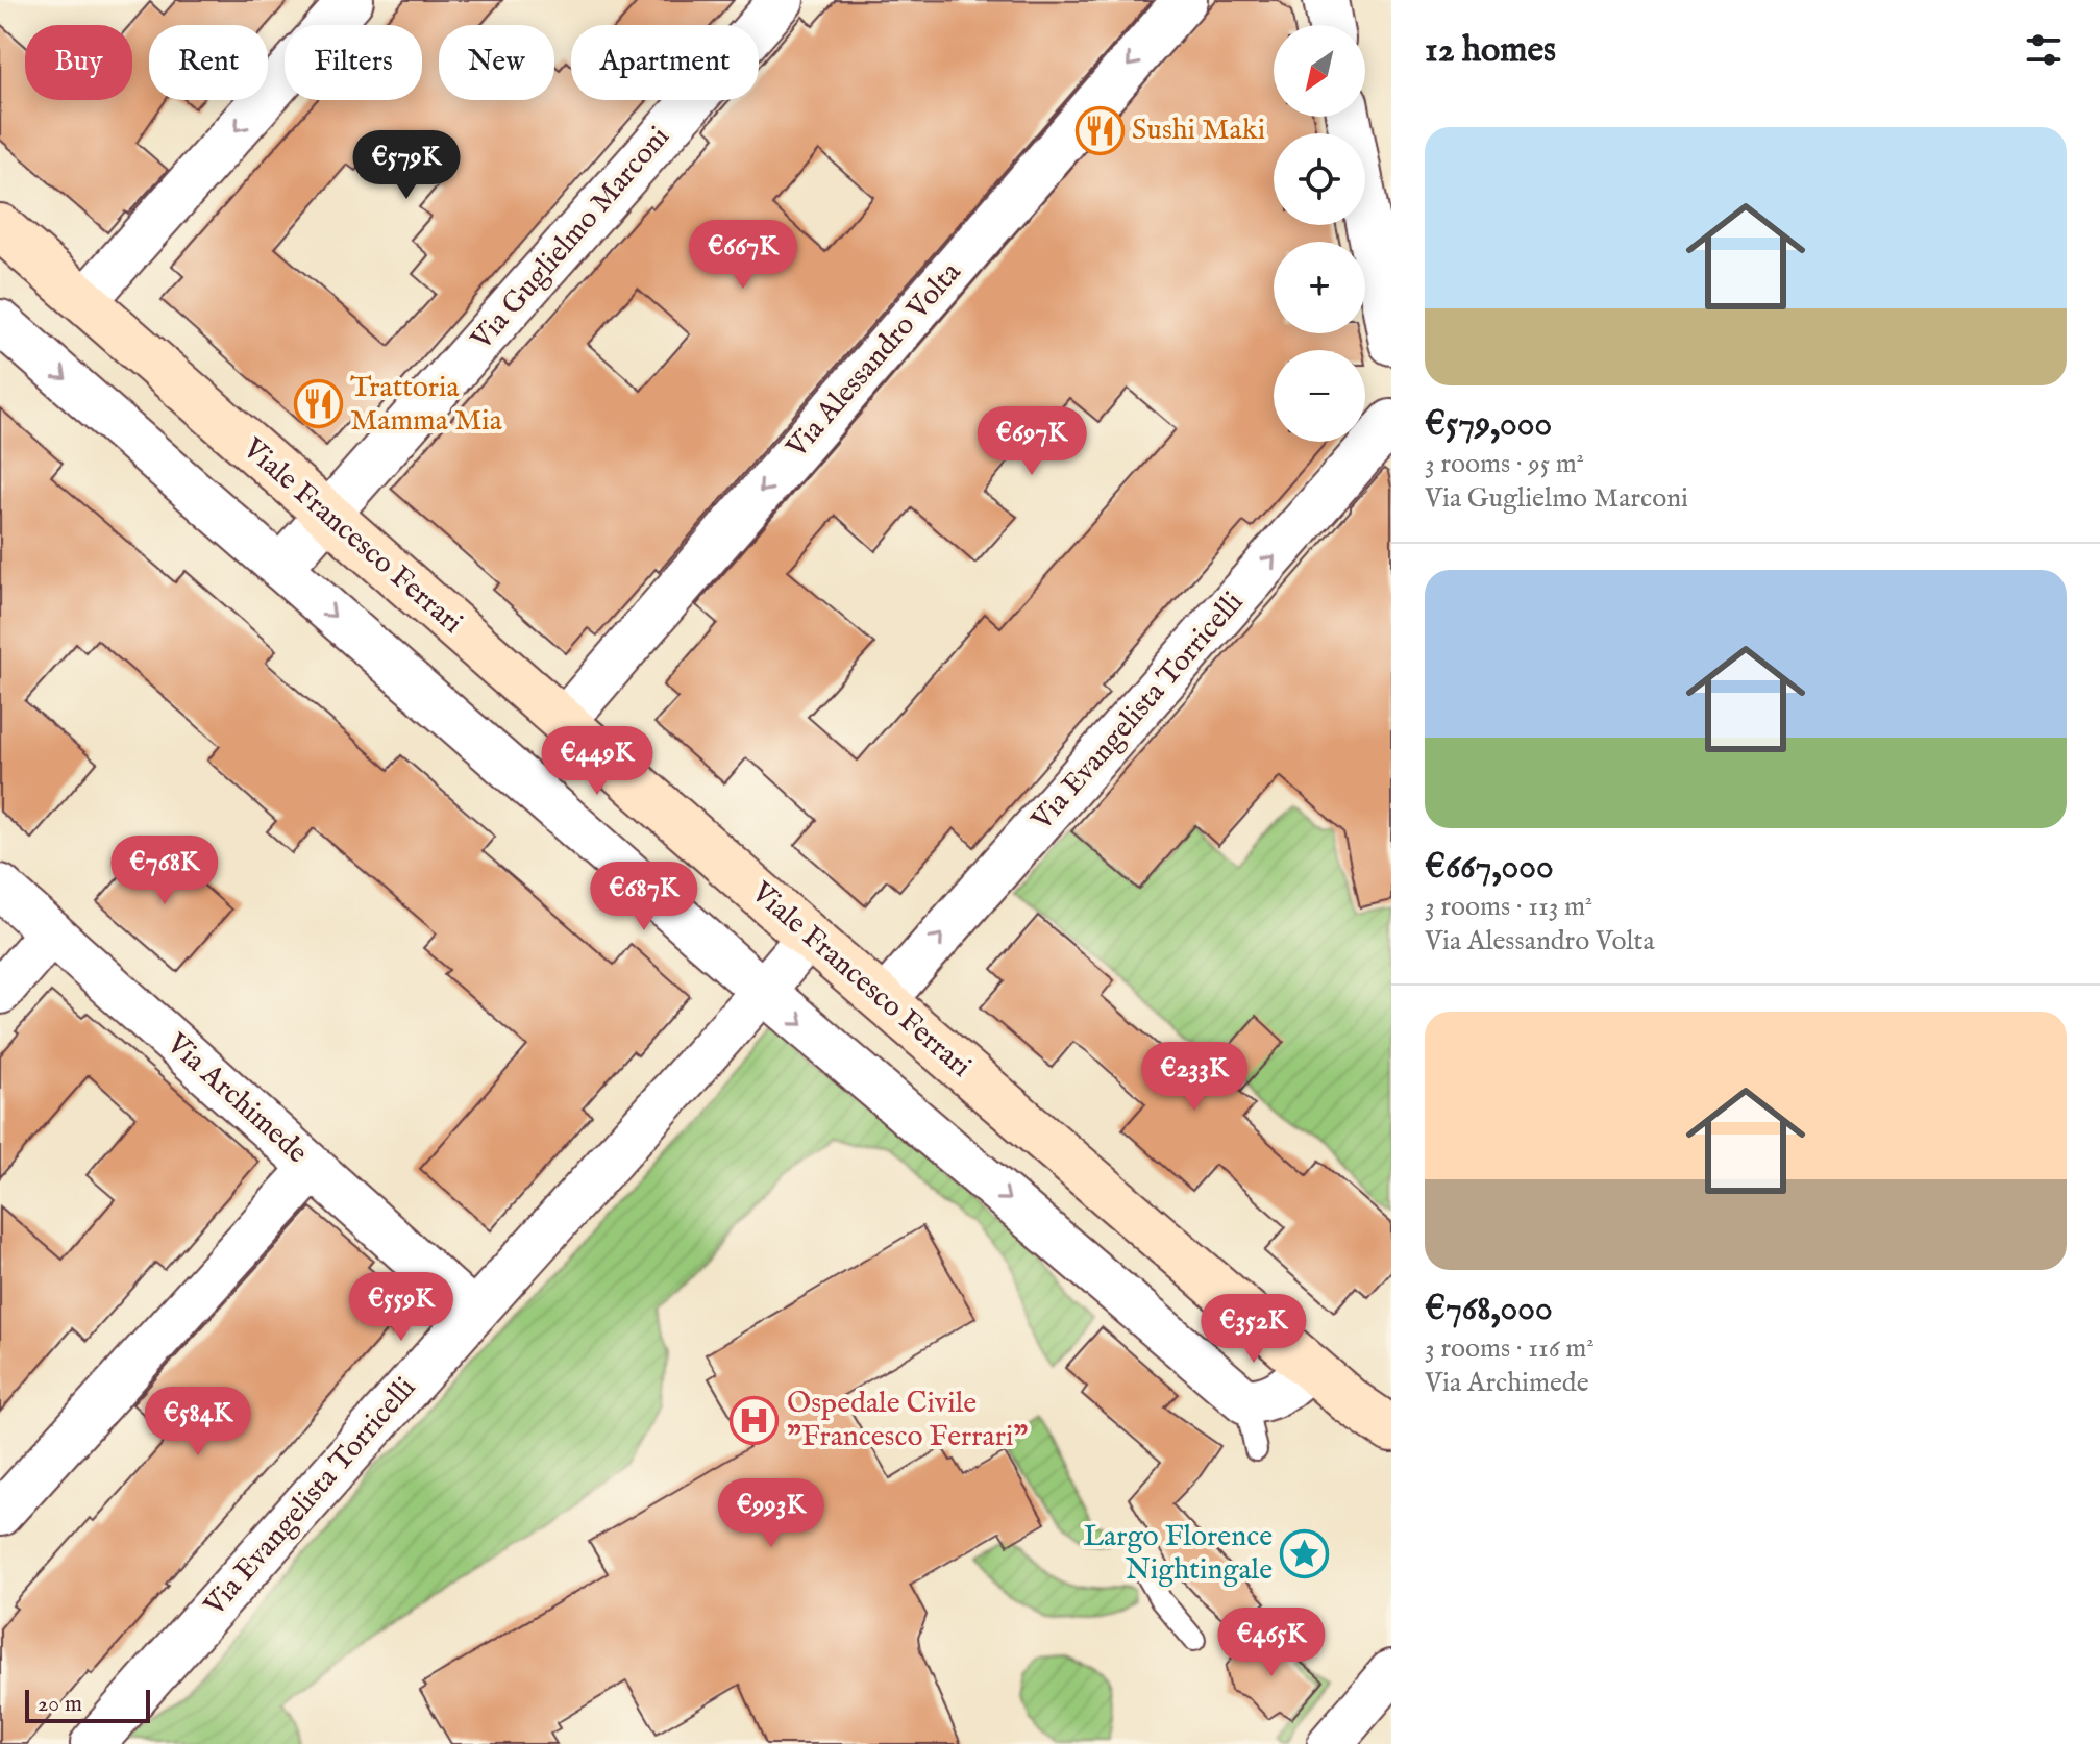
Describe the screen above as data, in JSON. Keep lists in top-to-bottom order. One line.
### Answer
{"streets":{"street":["Via Guglielmo Marconi","Via Alessandro Volta","Viale Francesco Ferrari","Via Evangelista Torricelli","Via Archimede"]},"crossings":[["Via Guglielmo Marconi","Viale Francesco Ferrari"],["Via Alessandro Volta","Viale Francesco Ferrari"],["Viale Francesco Ferrari","Via Evangelista Torricelli"],["Via Evangelista Torricelli","Via Archimede"]],"one_way":["Via Alessandro Volta","Via Evangelista Torricelli"],"places":{"restaurant":["Sushi Maki","Trattoria Mamma Mia"],"hospital":["Ospedale Civile \"Francesco Ferrari\""],"place":["Largo Florence Nightingale"]},"scale_bar":"20 m","north":"bottom left","page":{"heading":"12 homes","map_buttons":["+","−"],"chip":["Buy","Rent","Filters","New","Apartment"],"list":[{"name":"€579,000","note":"3 rooms · 95 m² · Via Guglielmo Marconi"},{"name":"€667,000","note":"3 rooms · 113 m² · Via Alessandro Volta"},{"name":"€768,000","note":"3 rooms · 116 m² · Via Archimede"}],"price":["€579K","€667K","€697K","€449K","€768K","€687K","€233K","€559K","€352K","€584K","€993K","€465K"],"scale":"20 m"}}
